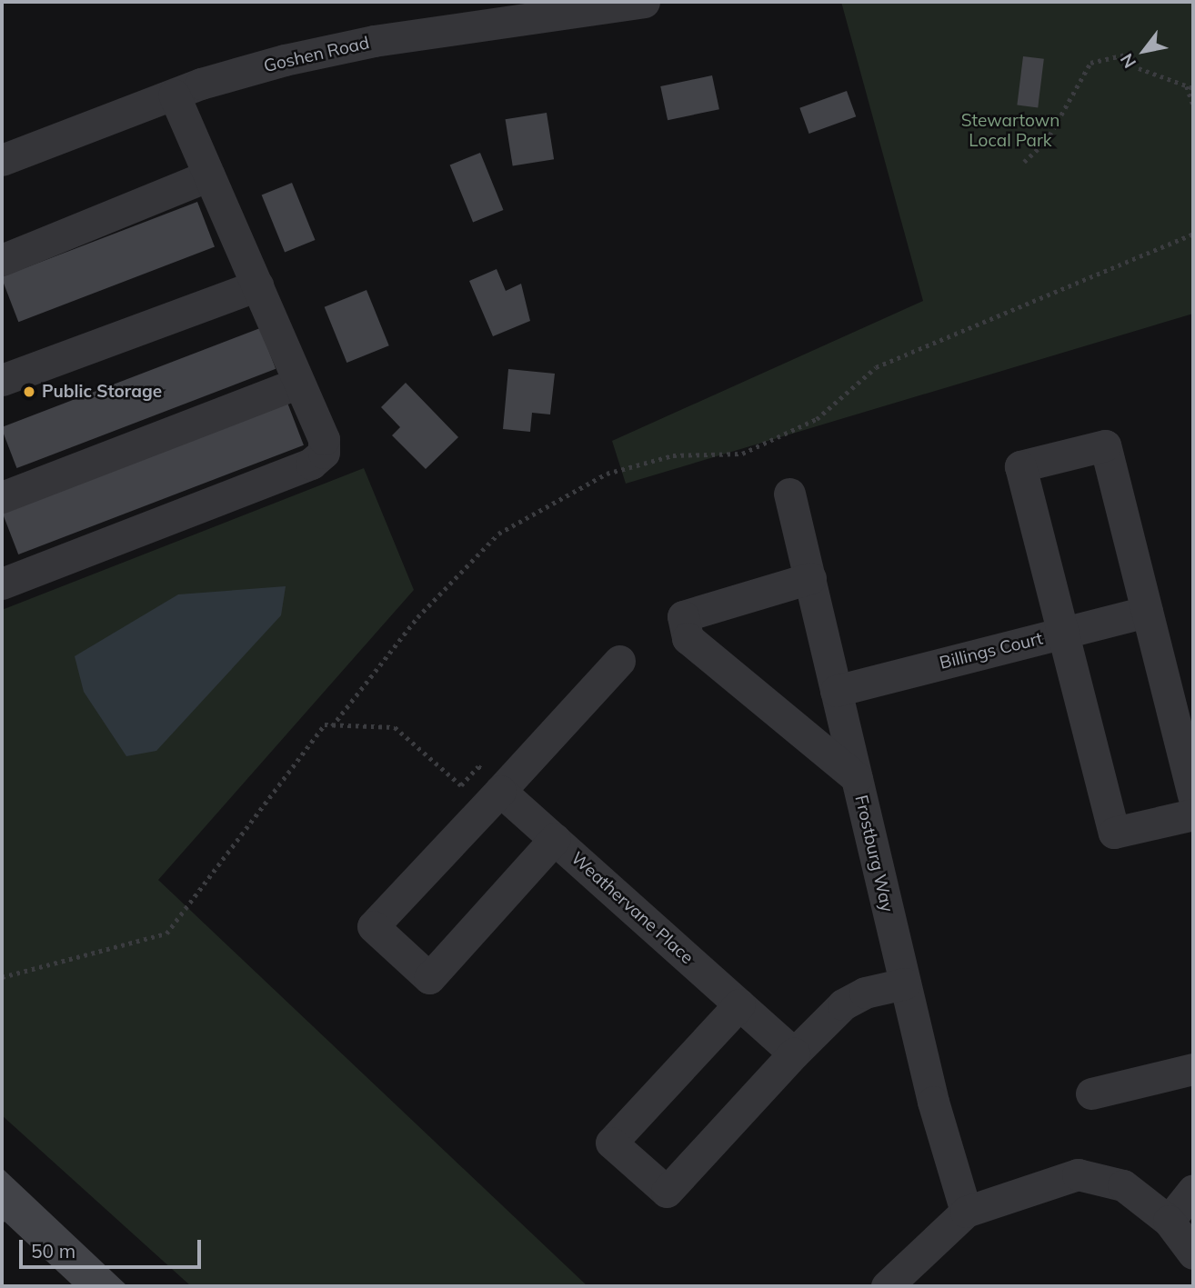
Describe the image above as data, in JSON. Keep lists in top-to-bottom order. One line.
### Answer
{"streets":{"street":["Goshen Road","Billings Court","Frostburg Way","Weathervane Place"]},"crossings":[["Billings Court","Frostburg Way"]],"parks":["Stewartown Local Park"],"places":["Public Storage"],"scale_bar":"50 m","north":"bottom left"}
